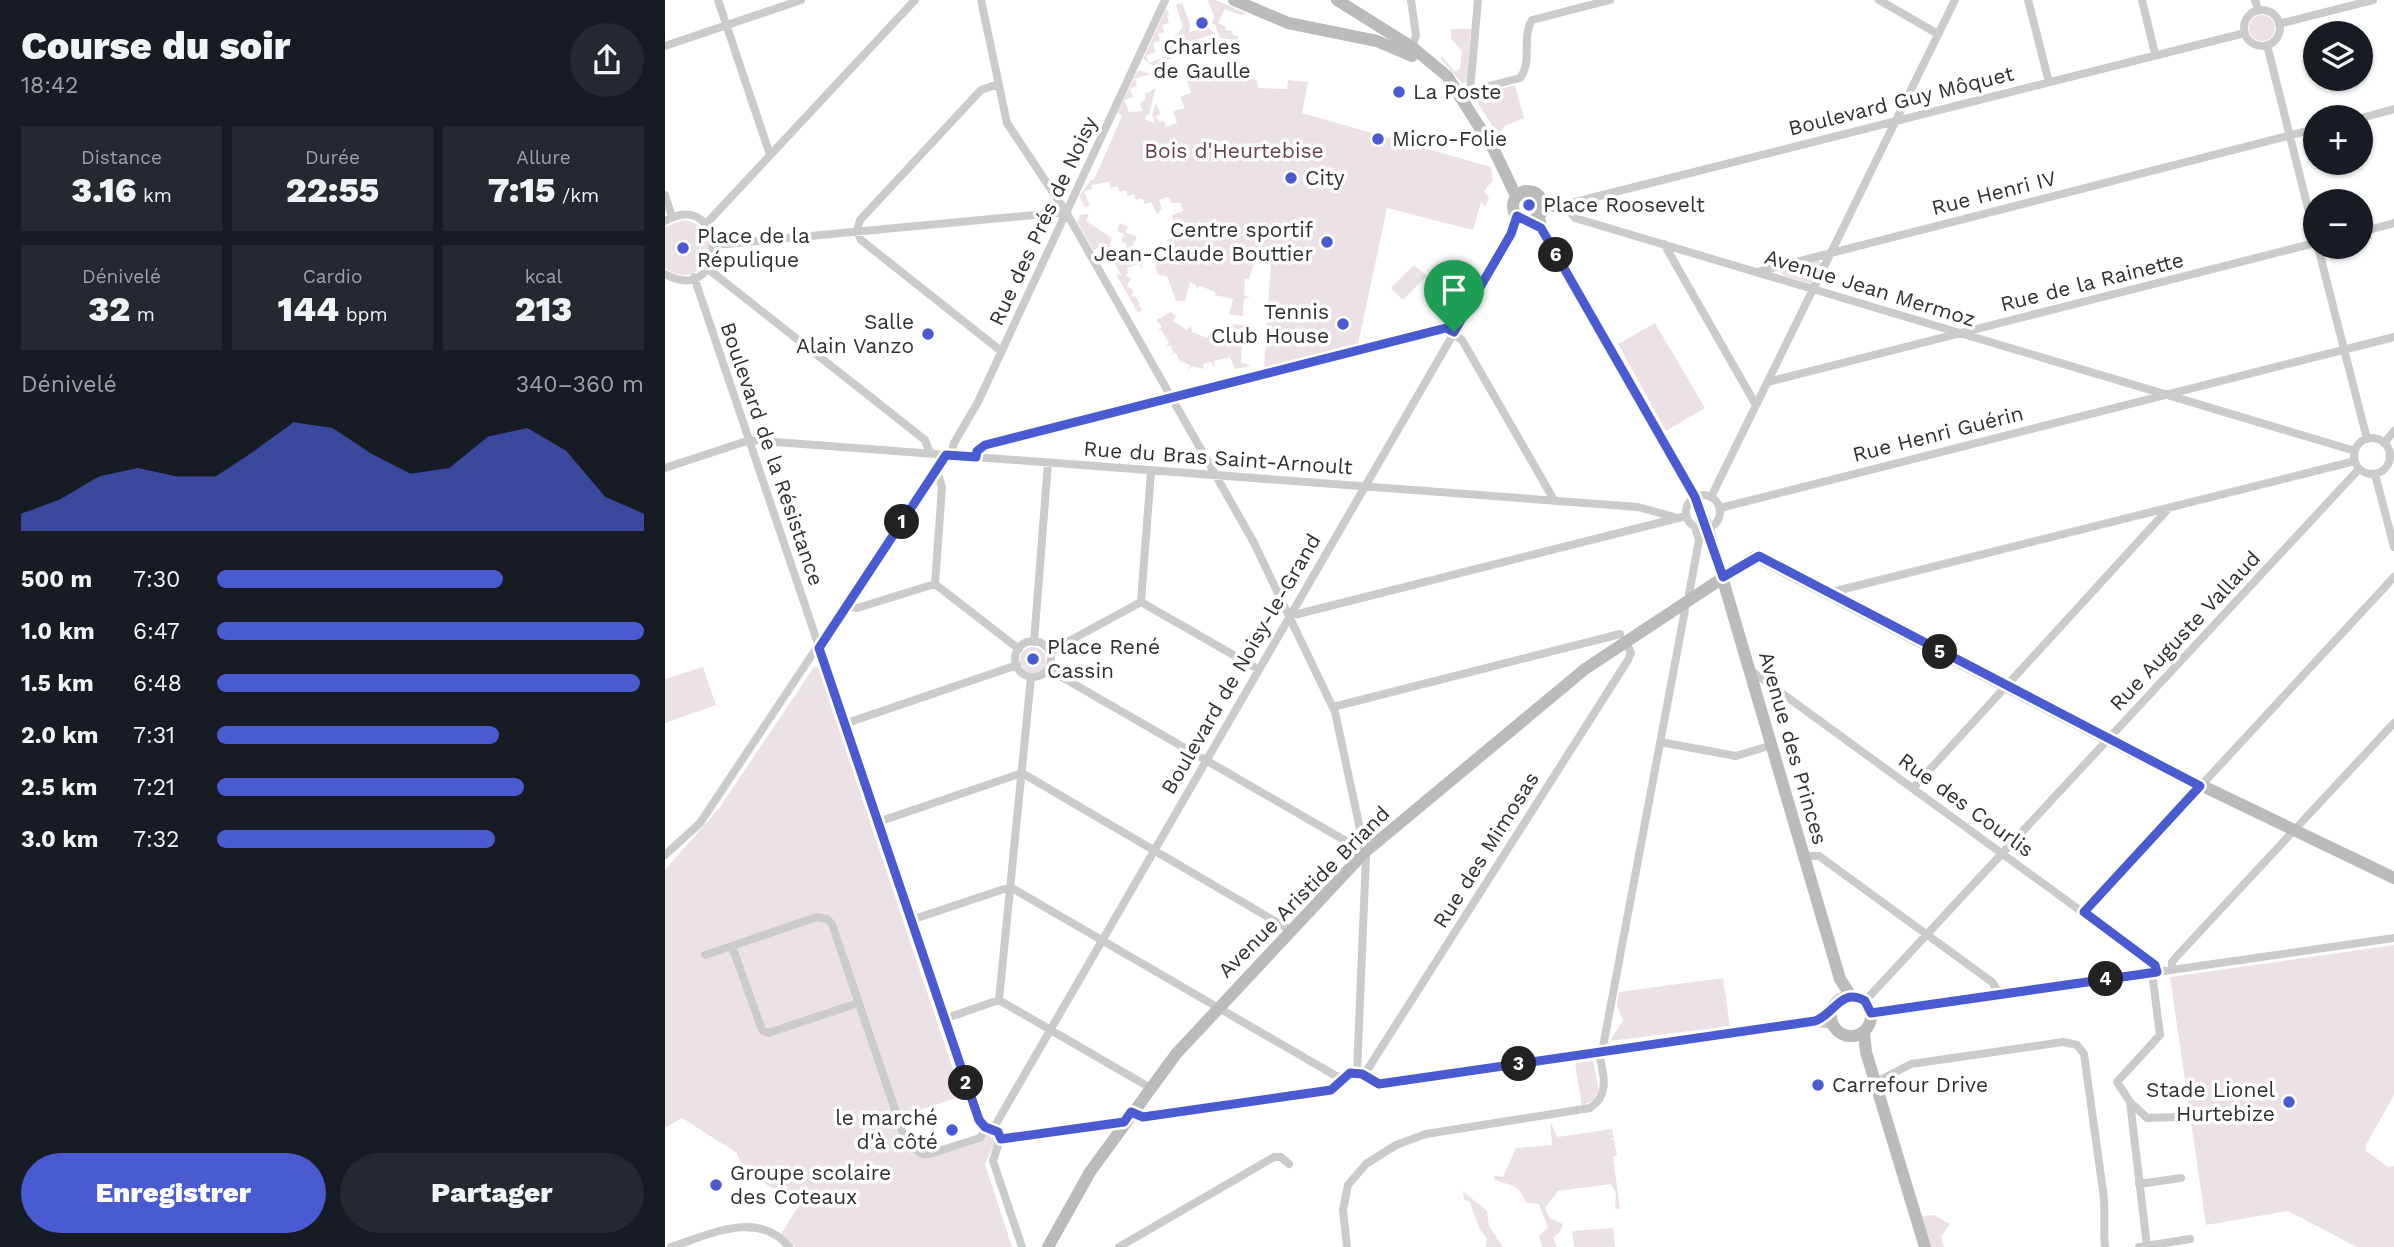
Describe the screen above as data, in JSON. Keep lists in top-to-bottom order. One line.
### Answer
{"streets":{"main road":["Avenue des Princes","Avenue Aristide Briand"],"street":["Boulevard Guy Môquet","Rue Henri IV","Rue des Prés de Noisy","Rue de la Rainette","Avenue Jean Mermoz","Rue Henri Guérin","Boulevard de la Résistance","Rue du Bras Saint-Arnoult","Rue Auguste Vallaud","Boulevard de Noisy-le-Grand","Rue des Courlis","Rue des Mimosas"]},"crossings":[["Boulevard Guy Môquet","Avenue Jean Mermoz"],["Rue Henri IV","Avenue Jean Mermoz"],["Rue des Prés de Noisy","Boulevard de la Résistance"],["Rue des Prés de Noisy","Rue du Bras Saint-Arnoult"],["Rue de la Rainette","Avenue Jean Mermoz"],["Avenue Jean Mermoz","Rue Henri Guérin"],["Avenue Jean Mermoz","Rue Auguste Vallaud"],["Boulevard de la Résistance","Rue du Bras Saint-Arnoult"],["Boulevard de la Résistance","Boulevard de Noisy-le-Grand"],["Rue du Bras Saint-Arnoult","Boulevard de Noisy-le-Grand"],["Rue Auguste Vallaud","Avenue des Princes"],["Rue Auguste Vallaud","Rue des Courlis"],["Avenue des Princes","Rue des Courlis"],["Avenue des Princes","Avenue Aristide Briand"],["Rue des Mimosas","Avenue Aristide Briand"]],"parks":["Bois d'Heurtebise"],"places":["Charles de Gaulle","La Poste","Micro-Folie","City","Place Roosevelt","Centre sportif Jean-Claude Bouttier","Place de la Répulique","Tennis Club House","Salle Alain Vanzo","Place René Cassin","Carrefour Drive","Stade Lionel Hurtebize","le marché d'à côté","Groupe scolaire des Coteaux"],"page":{"heading":["Course du soir","18:42"],"map_buttons":["+","−"],"stats":[["Distance","3.16 km"],["Durée","22:55"],["Allure","7:15 /km"],["Dénivelé","32 m"],["Cardio","144 bpm"],["kcal","213"]],"pins":["6","1","5","4","3","2"],"chart":["Dénivelé","340–360 m"],"list":[{"name":"500 m","note":"7:30"},{"name":"1.0 km","note":"6:47"},{"name":"1.5 km","note":"6:48"},{"name":"2.0 km","note":"7:31"},{"name":"2.5 km","note":"7:21"},{"name":"3.0 km","note":"7:32"}],"buttons":["Enregistrer","Partager"]}}
